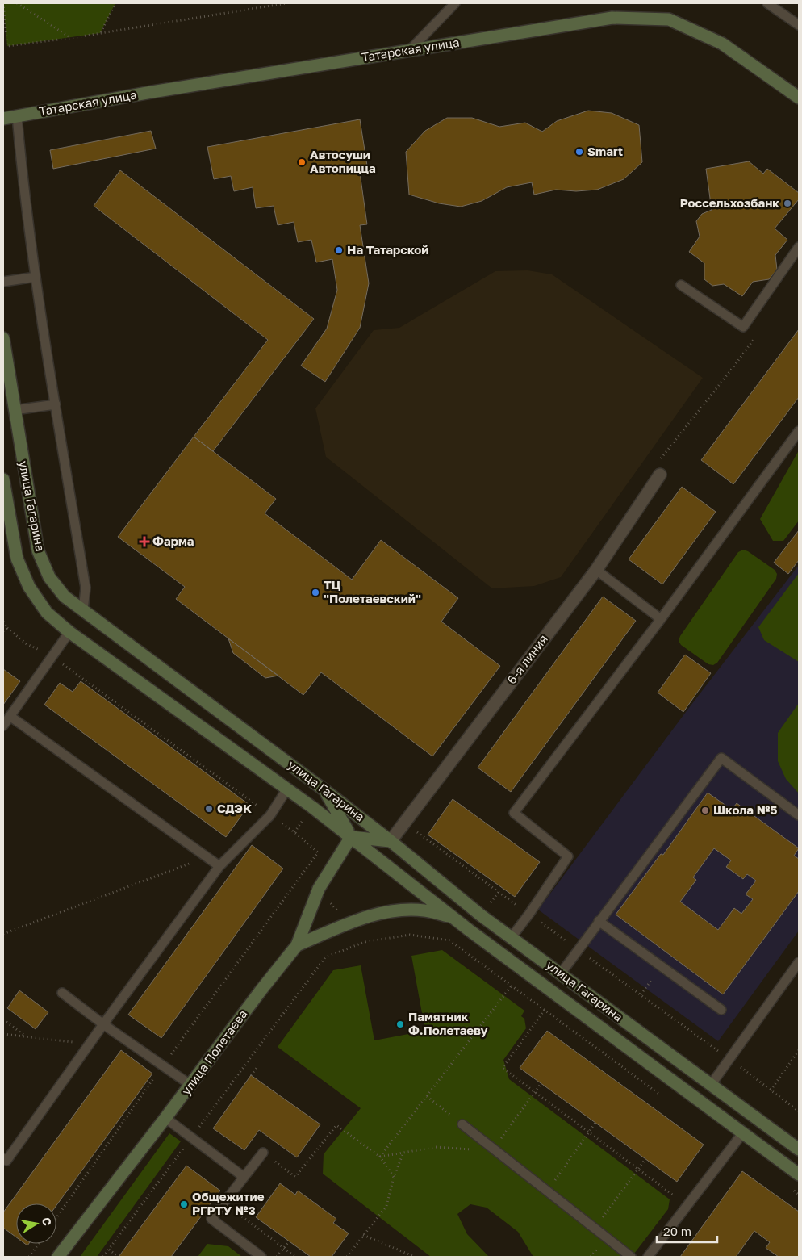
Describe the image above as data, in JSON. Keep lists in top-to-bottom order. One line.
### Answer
{"streets":{"main road":["Татарская улица","улица Гагарина","улица Полетаева"],"street":["6-я линия"]},"crossings":[["улица Гагарина","6-я линия"],["улица Гагарина","улица Полетаева"]],"places":{"other":["Smart","Автосуши Автопицца","Россельхозбанк","На Татарской","ТЦ \"Полетаевский\"","СДЭК","Школа №5","Памятник Ф.Полетаеву","Общежитие РГРТУ №3"],"health":["Фарма"]},"scale_bar":"20 m","north":"right"}
